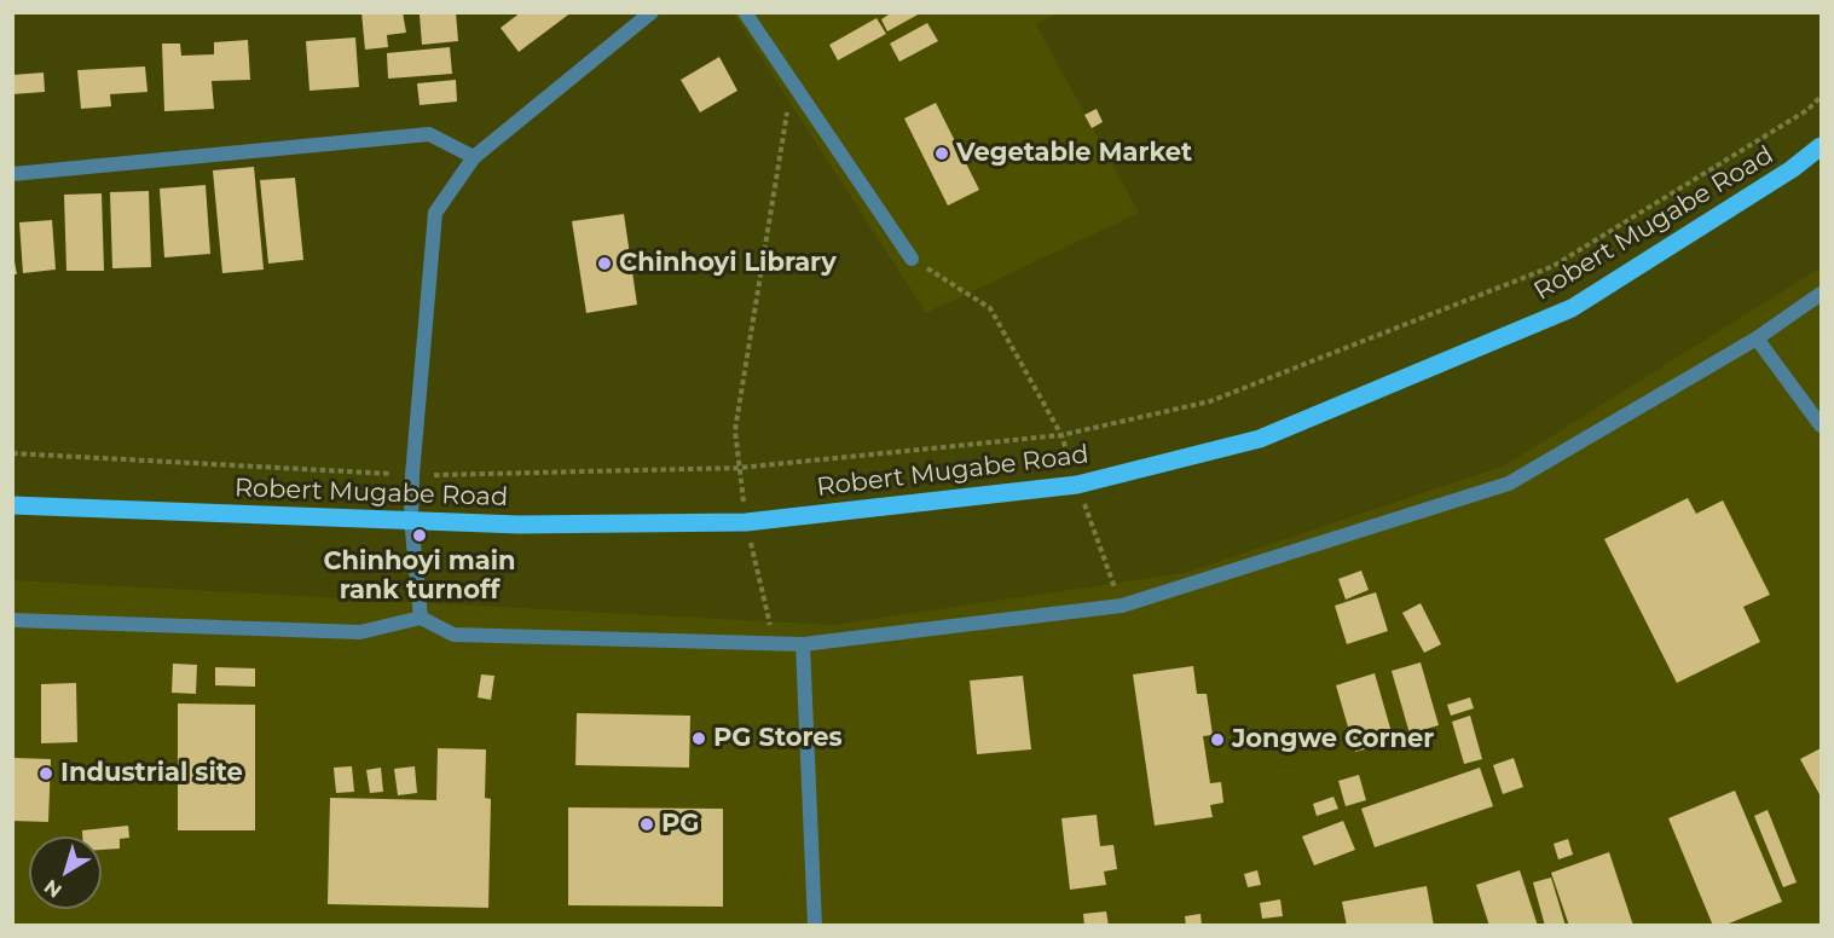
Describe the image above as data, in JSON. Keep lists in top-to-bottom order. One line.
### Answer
{"streets":{"main road":["Robert Mugabe Road"]},"places":["Vegetable Market","Chinhoyi Library","Chinhoyi main rank turnoff","PG Stores","Jongwe Corner","Industrial site","PG"],"north":"bottom left"}
